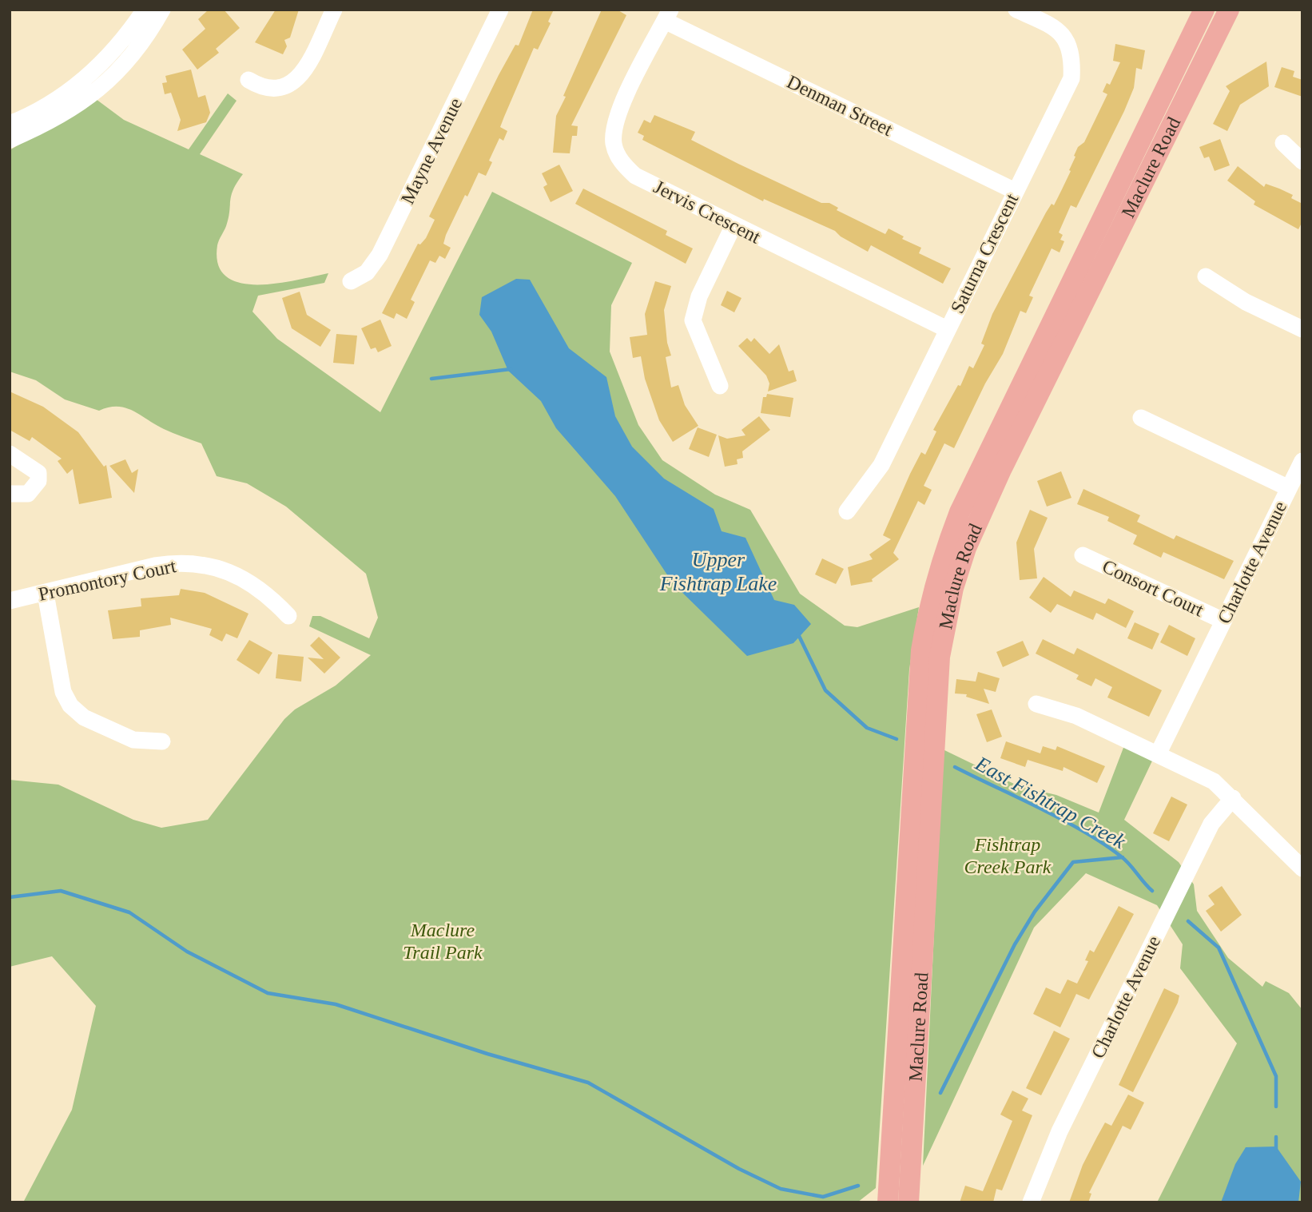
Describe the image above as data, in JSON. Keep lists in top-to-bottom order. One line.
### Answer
{"streets":{"main road":["Maclure Road"],"street":["Denman Street","Mayne Avenue","Jervis Crescent","Saturna Crescent","Charlotte Avenue","Promontory Court","Consort Court"]},"crossings":[["Denman Street","Jervis Crescent"],["Denman Street","Saturna Crescent"],["Jervis Crescent","Saturna Crescent"],["Charlotte Avenue","Consort Court"]],"water":["Upper Fishtrap Lake","East Fishtrap Creek"],"parks":["Fishtrap Creek Park","Maclure Trail Park"]}
